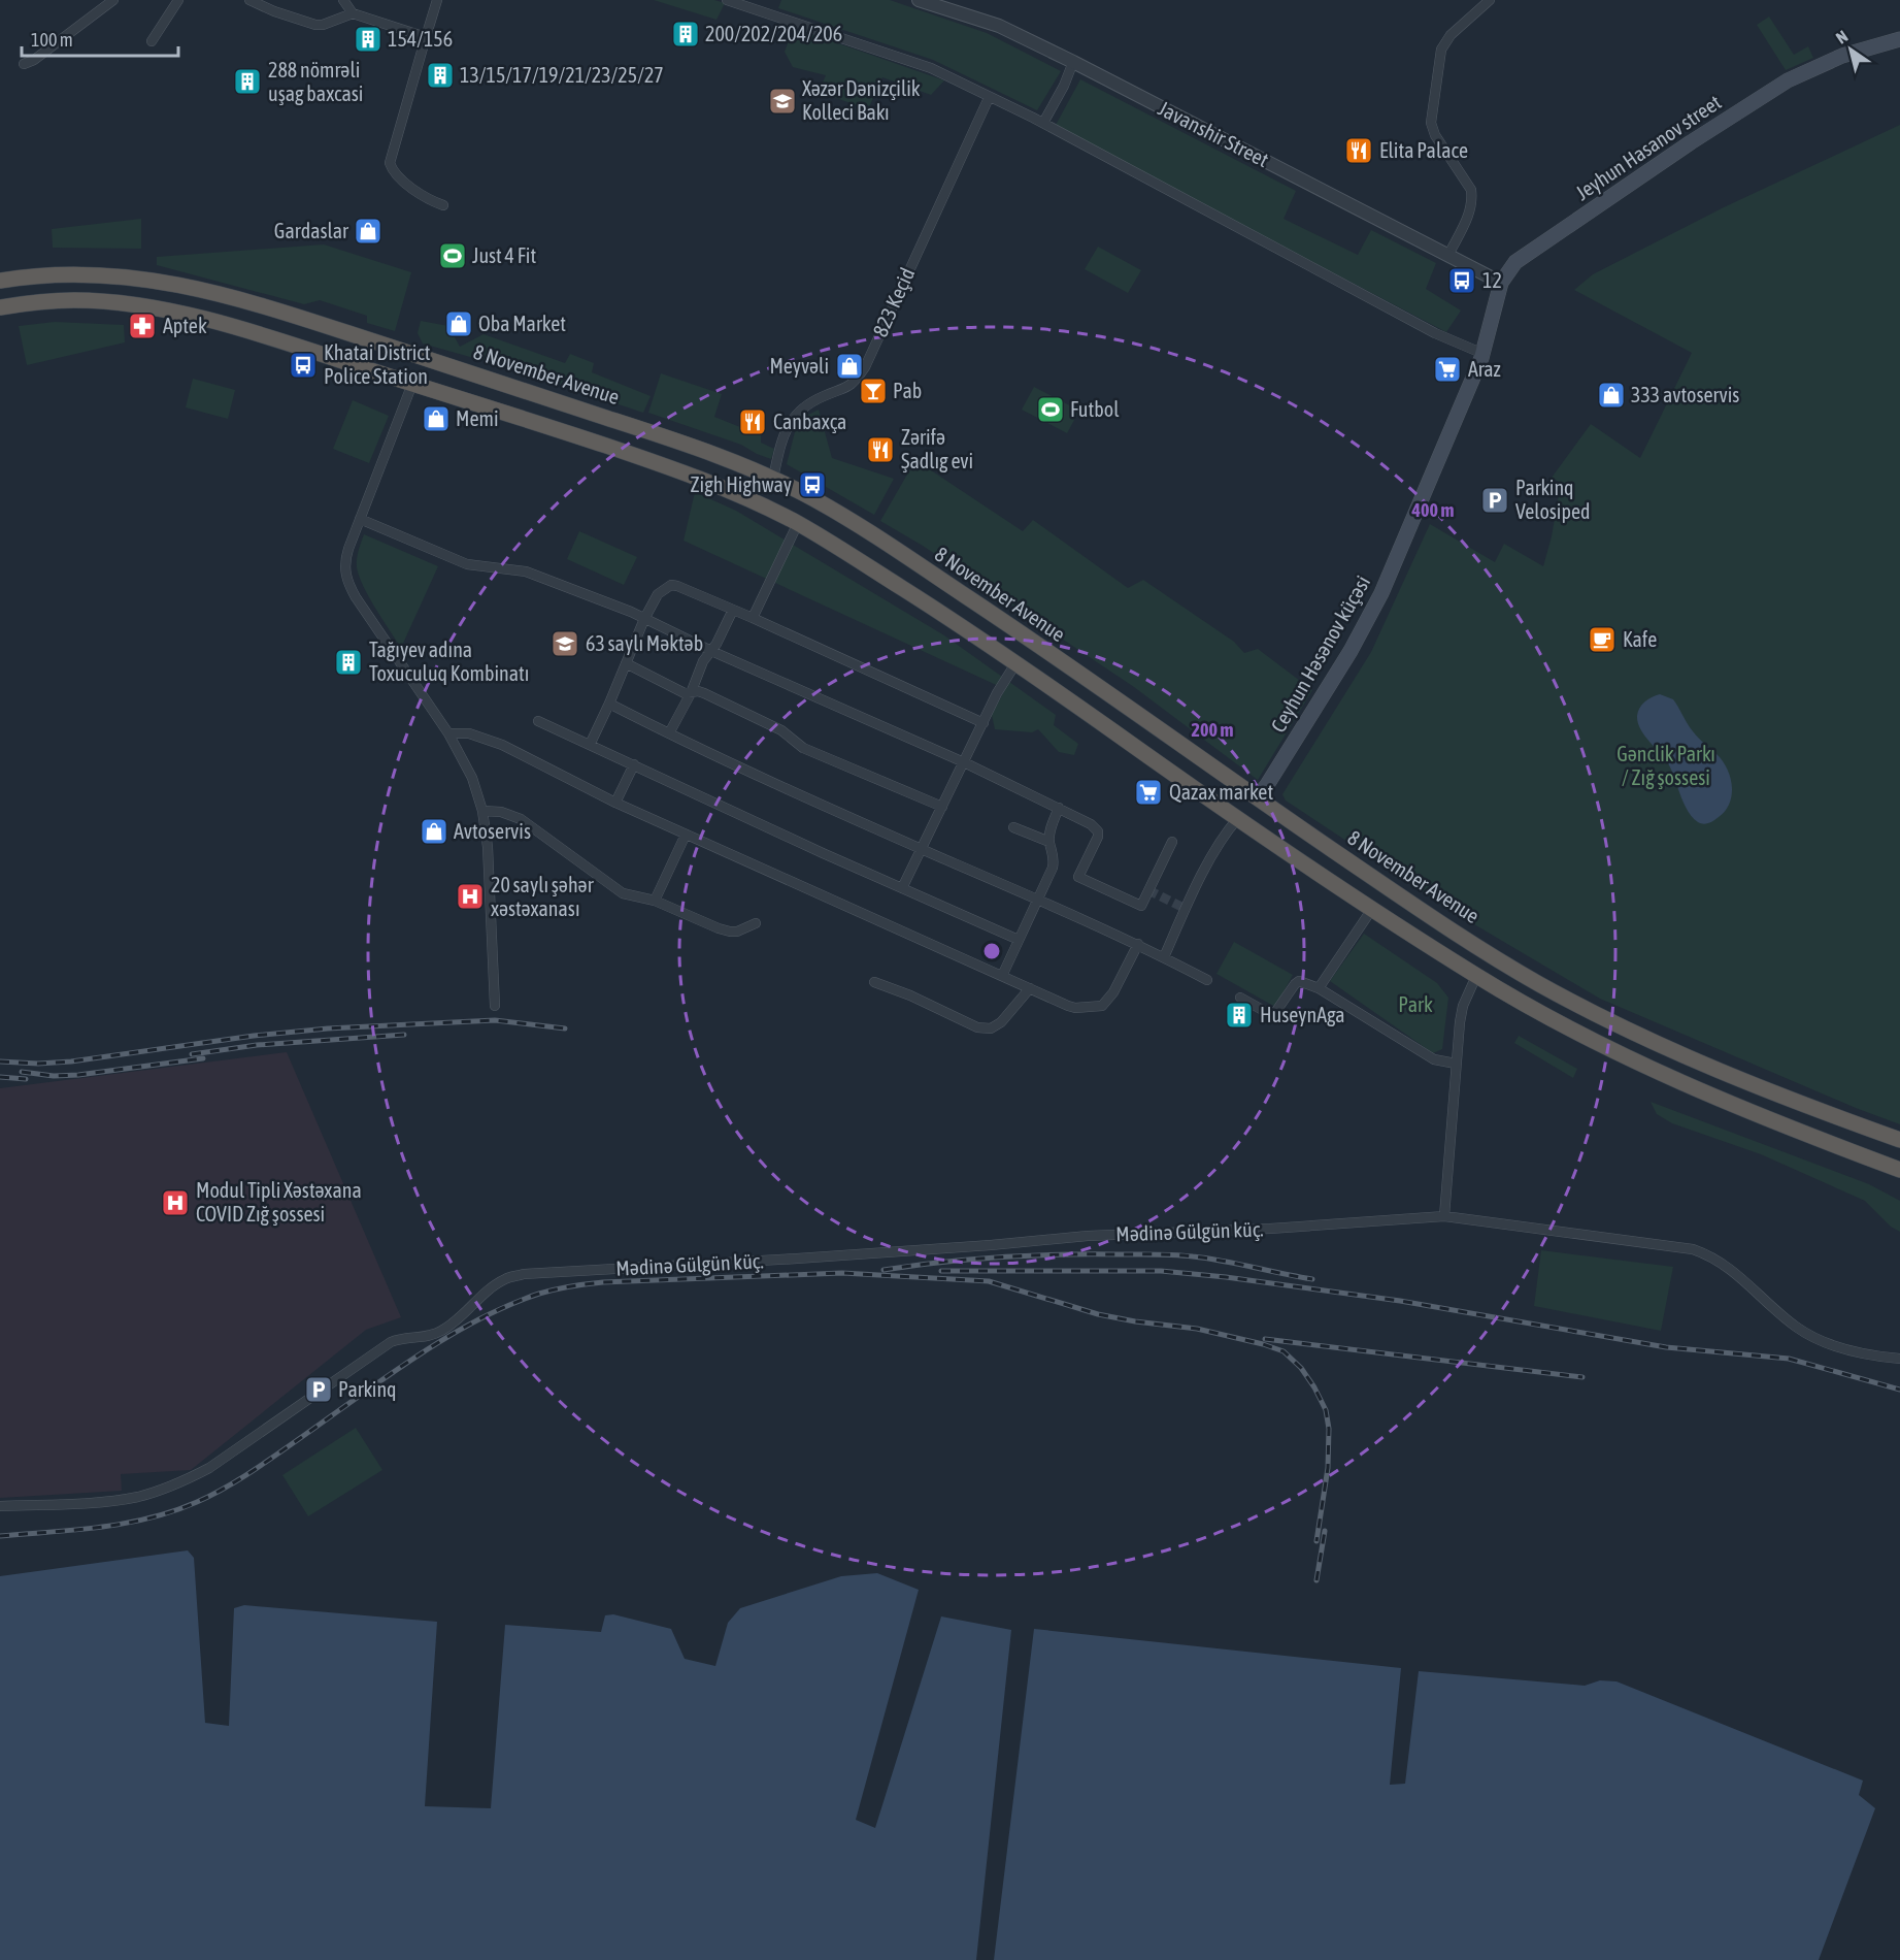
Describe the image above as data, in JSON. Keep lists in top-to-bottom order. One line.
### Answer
{"streets":{"highway":["8 November Avenue"],"main road":["Jeyhun Hasanov street","Ceyhun Həsənov küçəsi"],"street":["Javanshir Street","823 Keçid","Mədinə Gülgün küç."]},"crossings":[["Javanshir Street","Jeyhun Hasanov street"],["Jeyhun Hasanov street","Ceyhun Həsənov küçəsi"],["823 Keçid","8 November Avenue"],["8 November Avenue","Ceyhun Həsənov küçəsi"]],"parks":["Gənclik Parkı / Zığ şossesi","Park"],"places":{"building":["200/202/204/206","154/156","13/15/17/19/21/23/25/27","288 nömrəli uşag baxcasi","Tağıyev adına Toxuculuq Kombinatı","HuseynAga"],"school or university":["Xəzər Dənizçilik Kolleci Bakı","63 saylı Məktəb"],"restaurant":["Elita Palace","Canbaxça","Zərifə Şadlıg evi"],"shop":["Gardaslar","Oba Market","Meyvəli","333 avtoservis","Memi","Avtoservis"],"sports":["Just 4 Fit","Futbol"],"bus stop":["12","Khatai District Police Station","Zigh Highway"],"pharmacy":["Aptek"],"supermarket":["Araz","Qazax market"],"bar":["Pab"],"parking":["Parkinq Velosiped","Parkinq"],"cafe":["Kafe"],"hospital":["20 saylı şəhər xəstəxanası","Modul Tipli Xəstəxana COVID Zığ şossesi"]},"scale_bar":"100 m","north":"top left","rings":["400 m","200 m"]}
